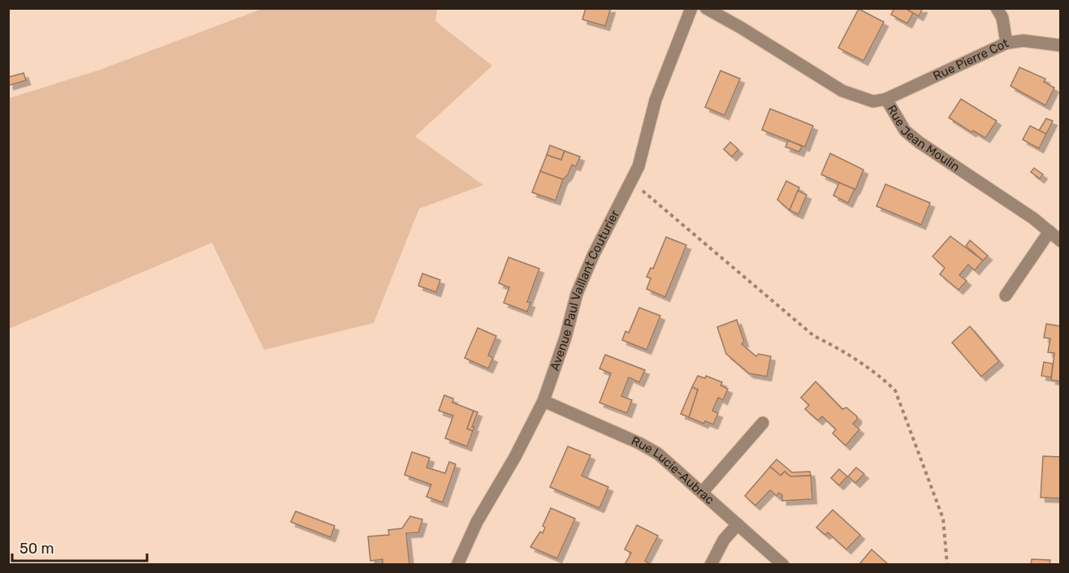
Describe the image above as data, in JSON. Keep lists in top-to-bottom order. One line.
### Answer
{"streets":{"street":["Rue Pierre Cot","Rue Jean Moulin","Avenue Paul Vaillant Couturier","Rue Lucie-Aubrac"]},"crossings":[["Rue Pierre Cot","Rue Jean Moulin"],["Avenue Paul Vaillant Couturier","Rue Lucie-Aubrac"]],"scale_bar":"50 m"}
